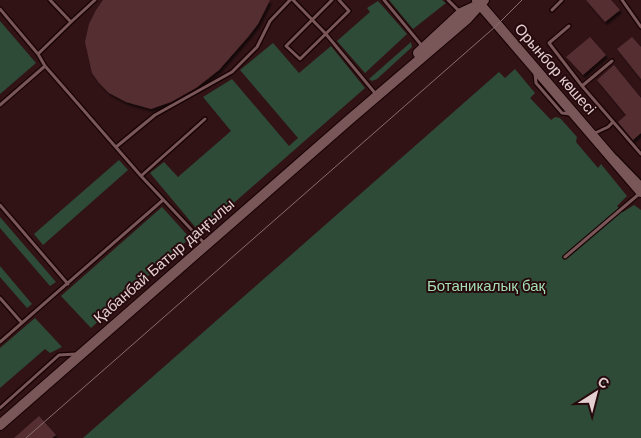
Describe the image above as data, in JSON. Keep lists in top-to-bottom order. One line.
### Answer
{"streets":{"main road":["Орынбор көшесі","Қабанбай Батыр даңғылы"]},"crossings":[["Орынбор көшесі","Қабанбай Батыр даңғылы"]],"parks":["Ботаникалық бақ"],"north":"top right"}
